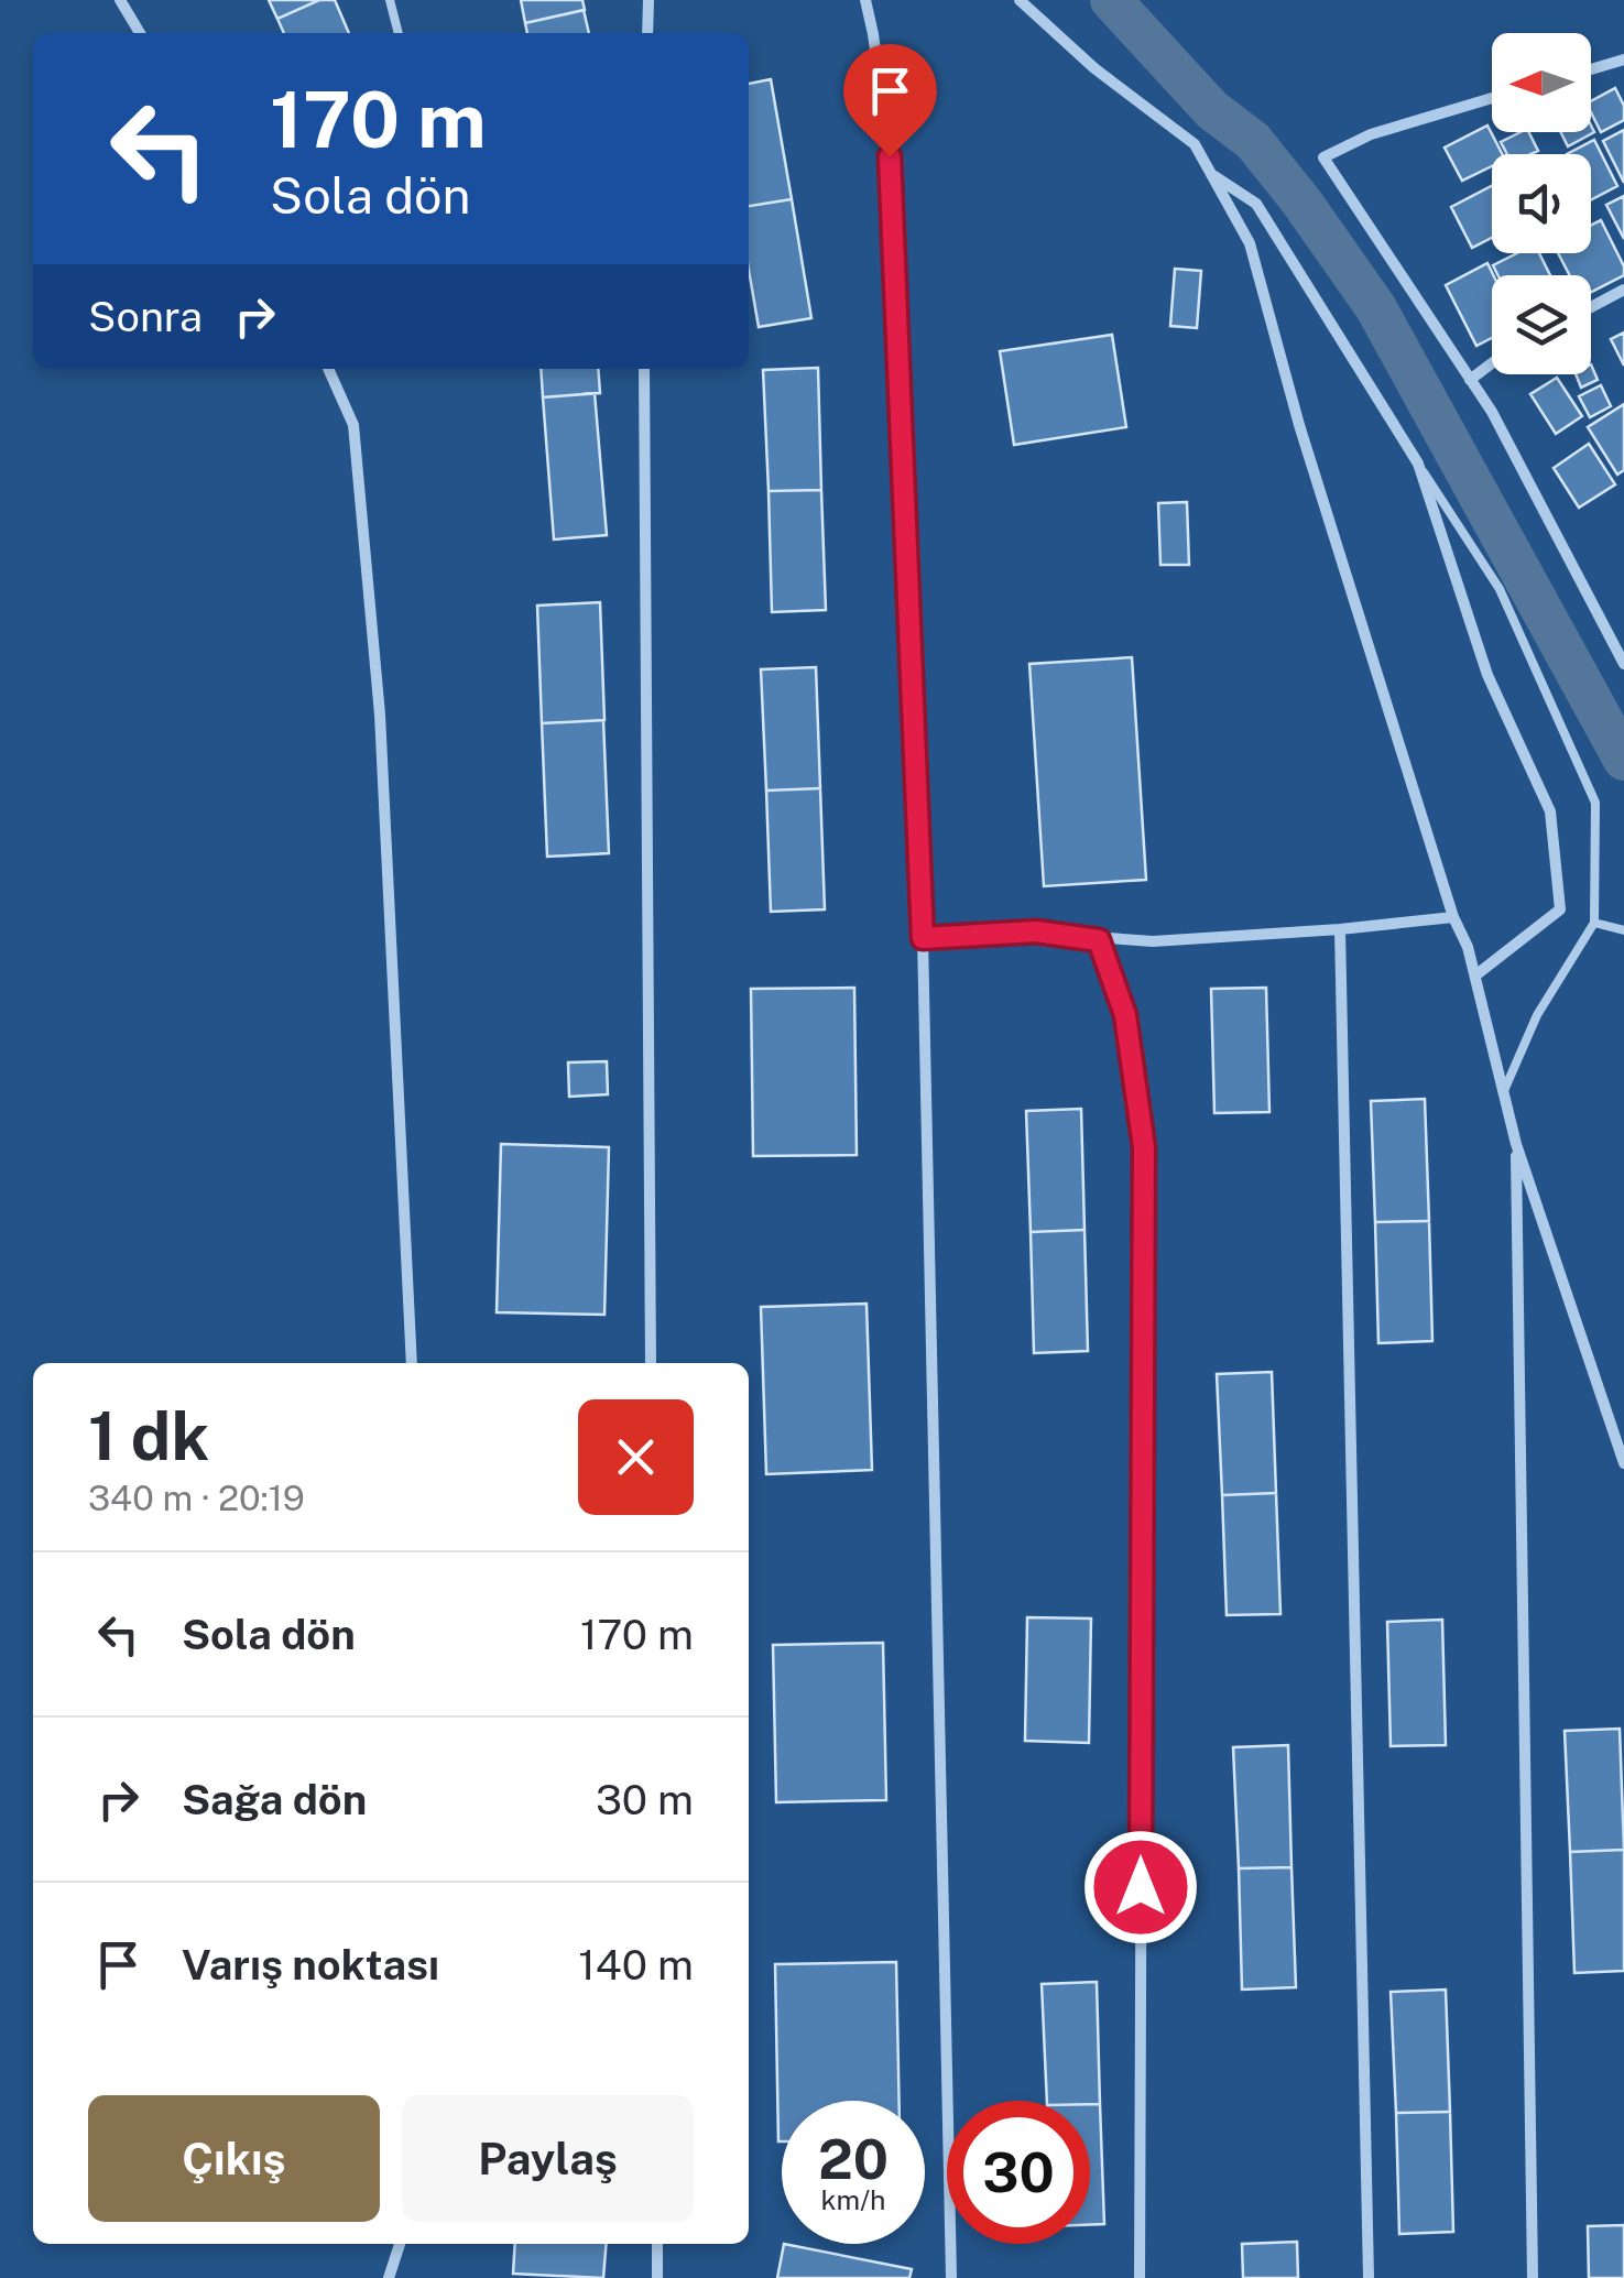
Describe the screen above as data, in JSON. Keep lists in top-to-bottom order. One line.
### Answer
{"north":"left","page":{"turn":["170 m","Sola dön"],"then":"Sonra","heading":["1 dk","340 m · 20:19"],"list":[{"name":"Sola dön","value":"170 m"},{"name":"Sağa dön","value":"30 m"},{"name":"Varış noktası","value":"140 m"}],"buttons":["Çıkış","Paylaş"],"speed":"20 km/h","limit":"30"}}
